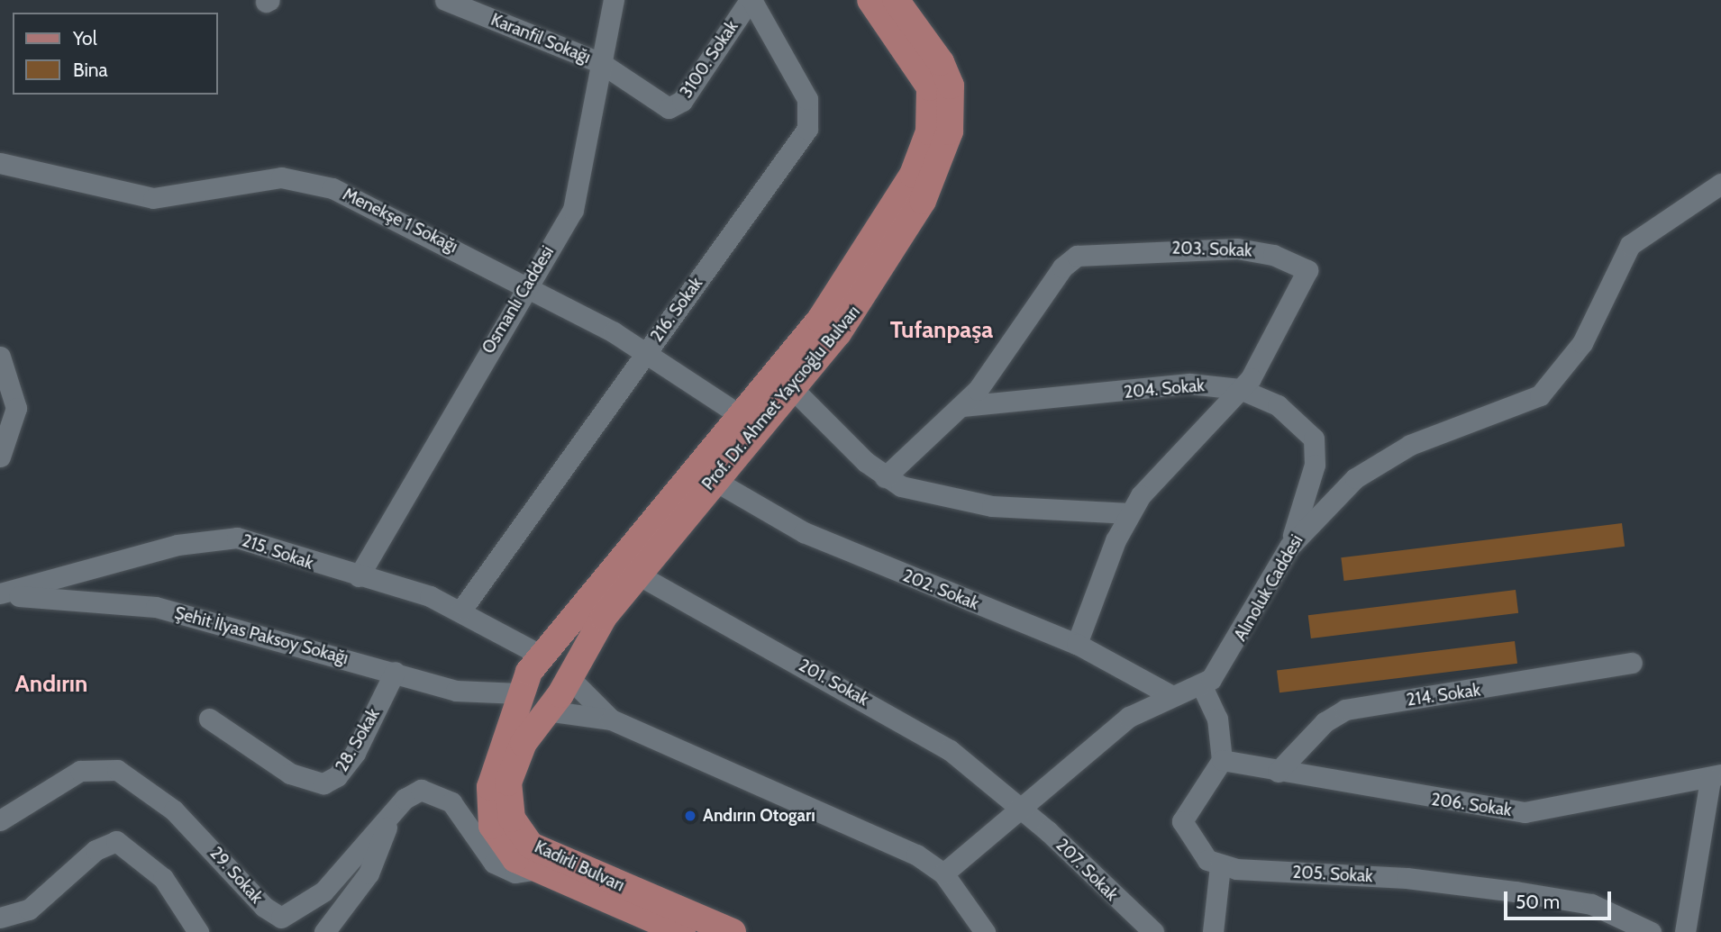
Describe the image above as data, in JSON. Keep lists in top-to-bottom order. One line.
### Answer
{"streets":{"main road":["Prof. Dr. Ahmet Yaycıoğlu Bulvarı","Kadirli Bulvarı"],"street":["Karanfil Sokağı","3100. Sokak","Menekşe 1 Sokağı","203. Sokak","Osmanlı Caddesi","216. Sokak","204. Sokak","215. Sokak","Alınoluk Caddesi","202. Sokak","Şehit İlyas Paksoy Sokağı","201. Sokak","214. Sokak","28. Sokak","206. Sokak","207. Sokak","205. Sokak","29. Sokak"]},"crossings":[["Karanfil Sokağı","3100. Sokak"],["Karanfil Sokağı","Osmanlı Caddesi"],["3100. Sokak","Osmanlı Caddesi"],["3100. Sokak","216. Sokak"],["Menekşe 1 Sokağı","Osmanlı Caddesi"],["Menekşe 1 Sokağı","216. Sokak"],["Menekşe 1 Sokağı","Prof. Dr. Ahmet Yaycıoğlu Bulvarı"],["203. Sokak","204. Sokak"],["203. Sokak","202. Sokak"],["Osmanlı Caddesi","215. Sokak"],["216. Sokak","215. Sokak"],["204. Sokak","Alınoluk Caddesi"],["Prof. Dr. Ahmet Yaycıoğlu Bulvarı","215. Sokak"],["Prof. Dr. Ahmet Yaycıoğlu Bulvarı","202. Sokak"],["Prof. Dr. Ahmet Yaycıoğlu Bulvarı","201. Sokak"],["Prof. Dr. Ahmet Yaycıoğlu Bulvarı","Kadirli Bulvarı"],["215. Sokak","Şehit İlyas Paksoy Sokağı"],["215. Sokak","Kadirli Bulvarı"],["Şehit İlyas Paksoy Sokağı","28. Sokak"],["Şehit İlyas Paksoy Sokağı","Kadirli Bulvarı"],["201. Sokak","207. Sokak"],["214. Sokak","206. Sokak"],["Kadirli Bulvarı","29. Sokak"]],"districts":["Tufanpaşa","Andırın"],"places":["Andırın Otogarı"],"legend":["Yol","Bina"],"scale_bar":"50 m"}
